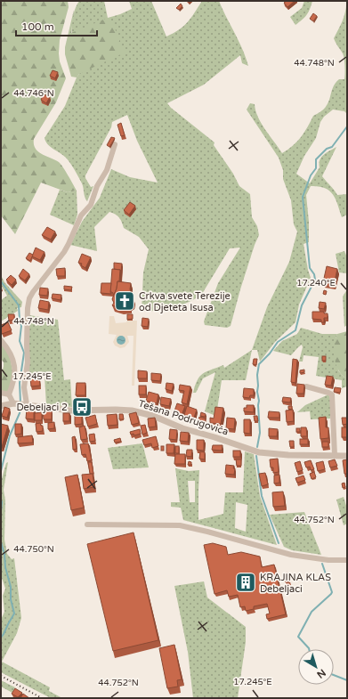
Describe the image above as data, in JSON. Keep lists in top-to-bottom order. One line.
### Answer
{"streets":{"street":["Tešana Podrugovića"]},"places":{"church":["Crkva svete Terezije od Djeteta Isusa"],"bus stop":["Debeljaci 2"],"building":["KRAJINA KLAS Debeljaci"]},"scale_bar":"100 m","north":"bottom right","coordinates":["44.748°N","44.746°N","17.240°E","17.245°E","44.752°N","44.750°N"]}
